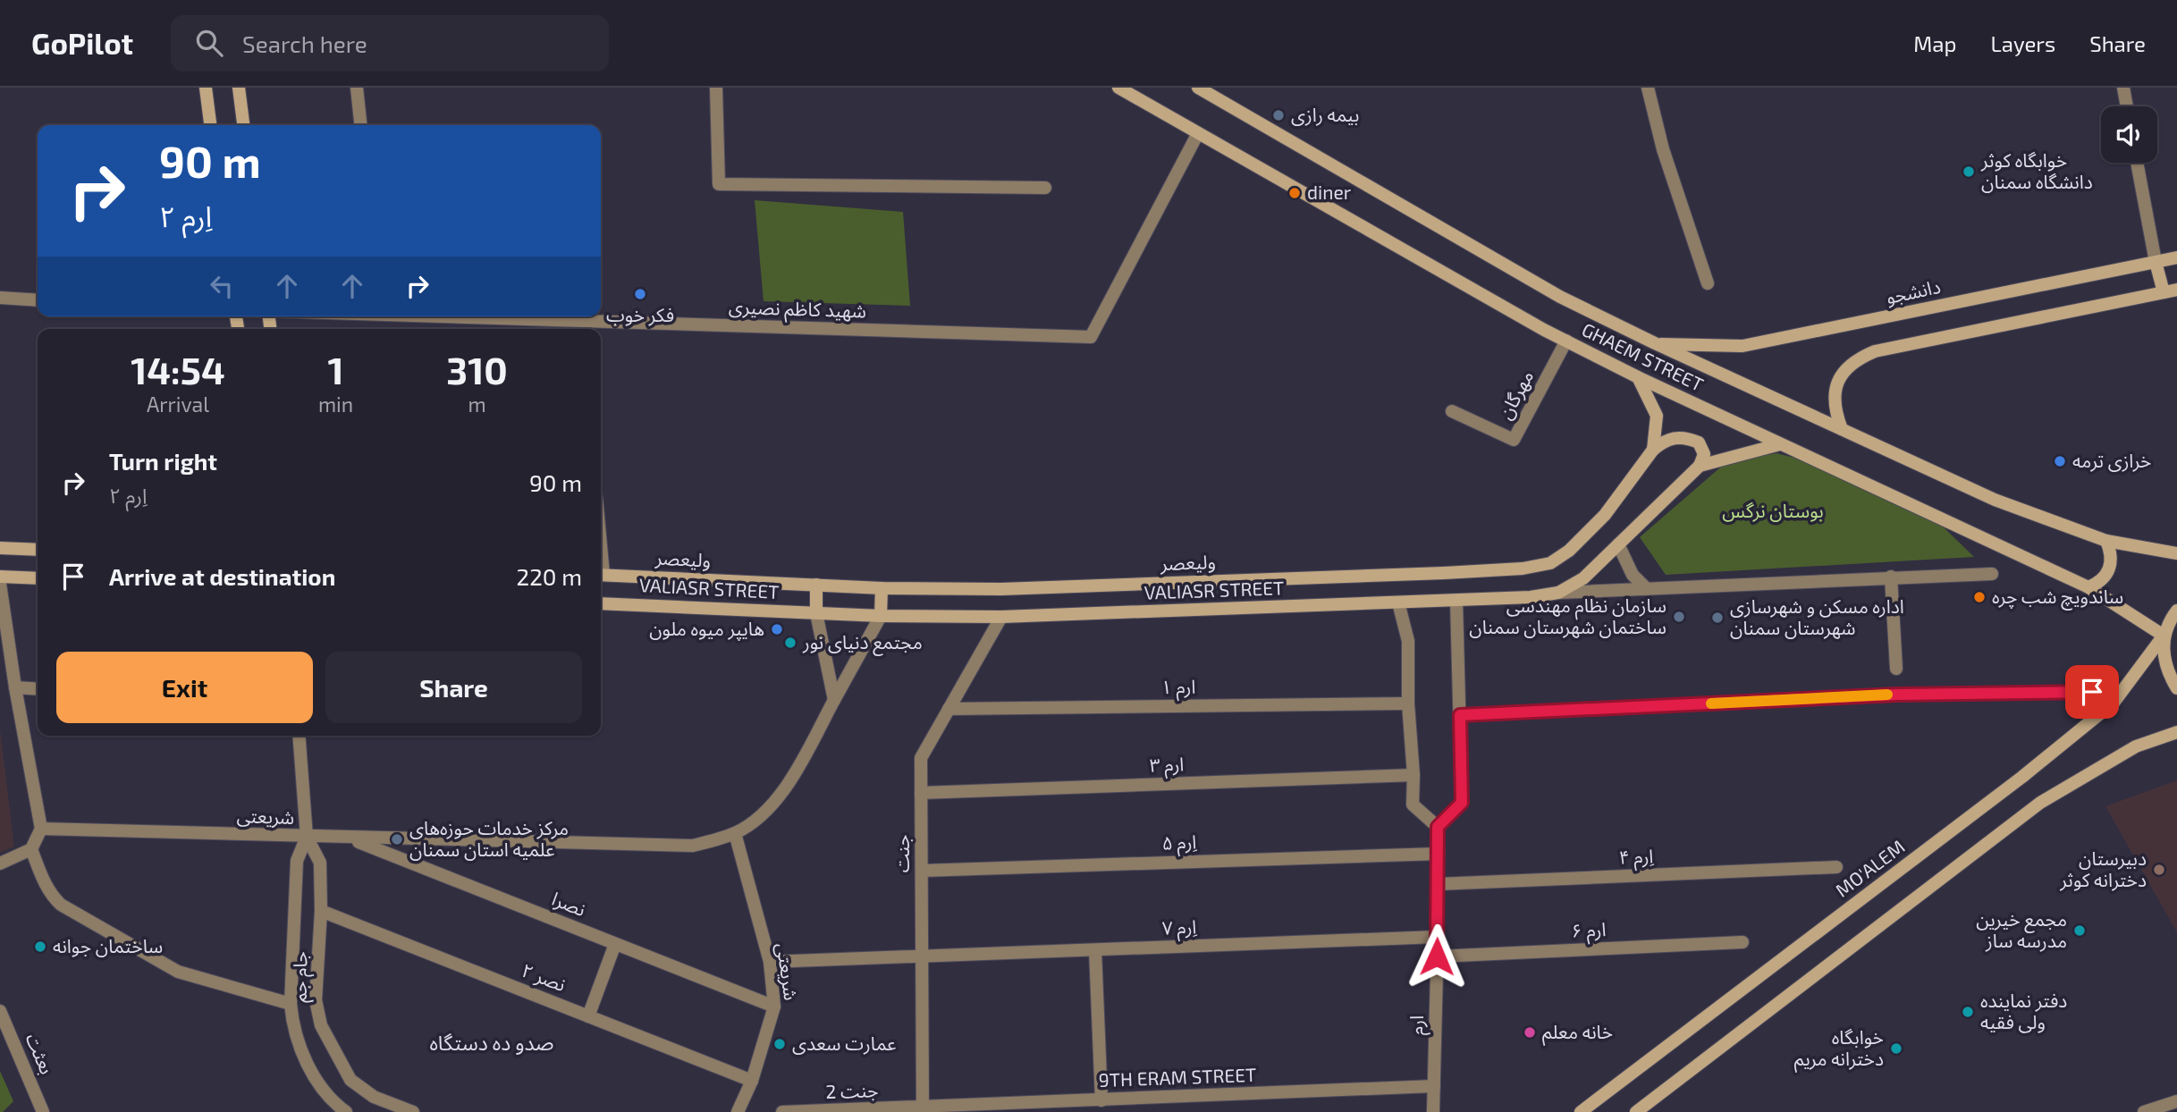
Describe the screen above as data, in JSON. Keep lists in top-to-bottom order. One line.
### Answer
{"streets":{"main road":["دانشجو","GHAEM STREET","ولیعصر","VALIASR STREET","MO'ALEM"],"street":["شهید کاظم نصیری","مهرگان","ارم ۱","ارم ۳","شریعتی","اِرم ۵","جنت","اِرم ۴","نصرا","اِرم ۷","ارم ۶","جام جم","نصر ۲","ارم","بعثت","9TH ERAM STREET","جنت 2"]},"crossings":[["دانشجو","GHAEM STREET"],["شهید کاظم نصیری","GHAEM STREET"],["GHAEM STREET","مهرگان"],["GHAEM STREET","VALIASR STREET"],["GHAEM STREET","MO'ALEM"],["VALIASR STREET","شریعتی"],["VALIASR STREET","جنت"],["ارم ۱","جنت"],["ارم ۳","جنت"],["شریعتی","نصرا"],["شریعتی","اِرم ۷"],["شریعتی","جام جم"],["شریعتی","نصر ۲"],["اِرم ۵","جنت"],["اِرم ۵","ارم"],["جنت","اِرم ۷"],["جنت","9TH ERAM STREET"],["جنت","جنت 2"],["اِرم ۴","ارم"],["اِرم ۷","ارم"],["ارم ۶","ارم"],["جام جم","نصر ۲"],["ارم","9TH ERAM STREET"],["9TH ERAM STREET","جنت 2"]],"districts":["صدو ده دستگاه"],"parks":["بوستان نرگس"],"places":["بیمه رازی","خوابگاه کوثر دانشگاه سمنان","diner","فکر خوب","خرازی ترمه","ساندویچ شب چره","سازمان نظام مهندسی ساختمان شهرستان سمنان","اداره مسکن و شهرسازی شهرستان سمنان","هایپر میوه ملون","مجتمع دنیای نور","مرکز خدمات حوزه‌های علمیه استان سمنان","دبیرستان دخترانه کوثر","مجمع خیرین مدرسه ساز","ساختمان جوانه","دفتر نماینده ولی فقیه","خانه معلم","عمارت سعدی","خوابگاه دخترانه مریم"],"page":{"header":"GoPilot","search":"Search here","nav":["Map","Layers","Share"],"turn":["90 m","اِرم ۲"],"eta":["14:54","Arrival","1","min","310","m"],"list":[{"name":"Turn right","note":"اِرم ۲","value":"90 m"},{"name":"Arrive at destination","value":"220 m"}],"buttons":["Exit","Share"]}}
